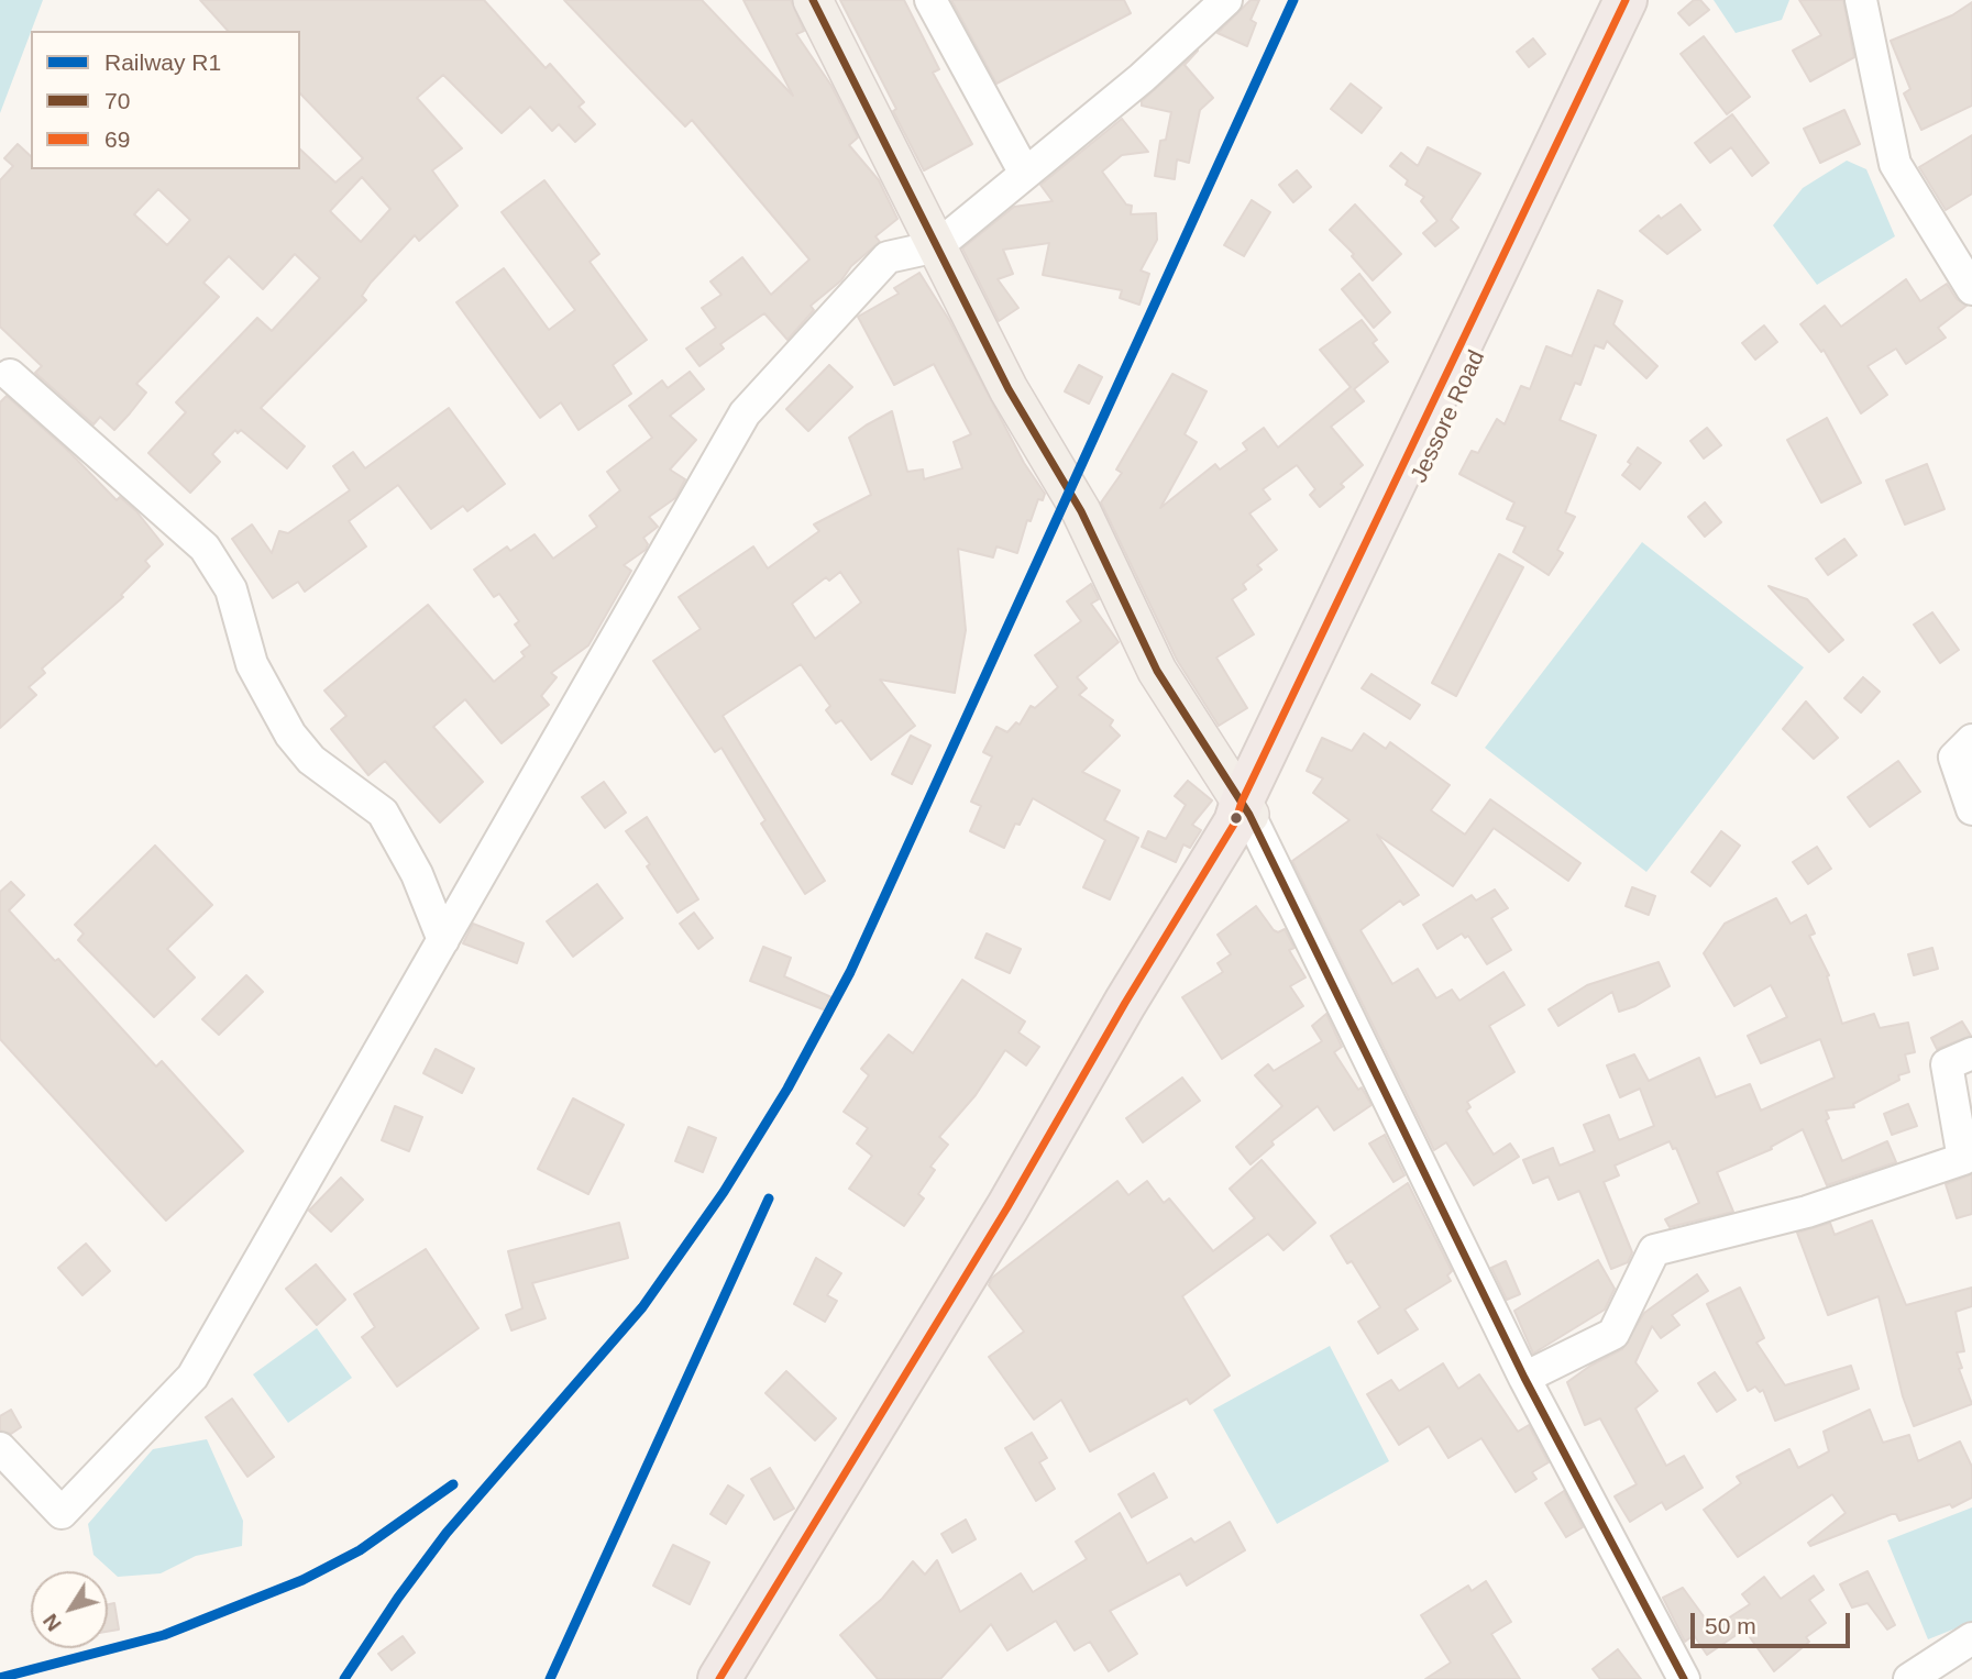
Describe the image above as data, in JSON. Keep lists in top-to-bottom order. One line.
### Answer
{"streets":{"highway":["Jessore Road"]},"lines":["rail line R1","transit line 70","transit line 69"],"legend":["Railway R1","70","69"],"scale_bar":"50 m","north":"bottom left"}
